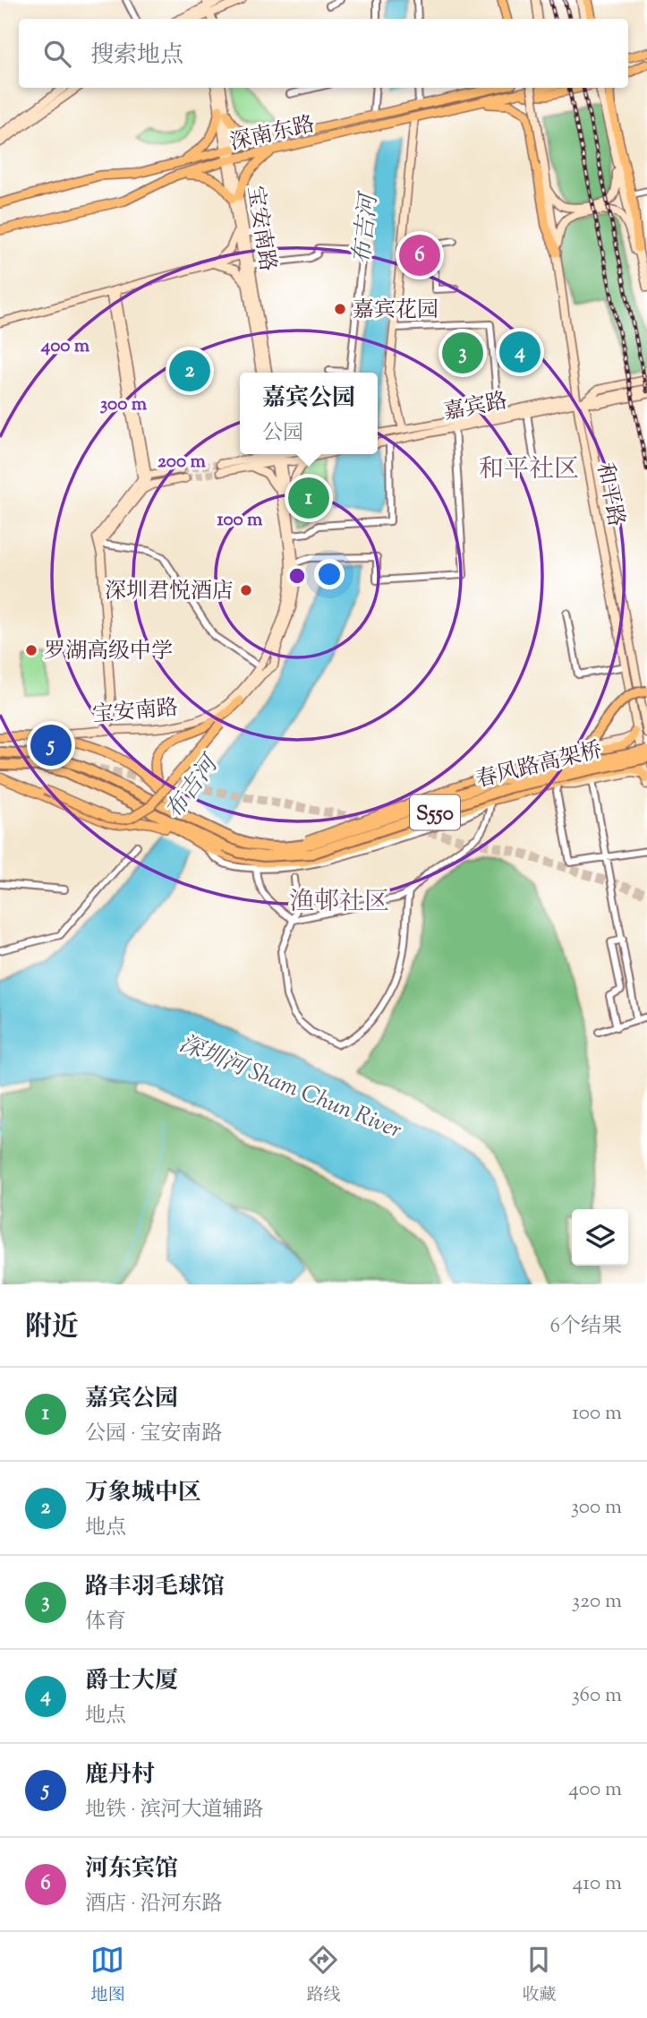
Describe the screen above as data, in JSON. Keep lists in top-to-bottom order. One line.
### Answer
{"streets":{"highway":["春风路高架桥","S550"],"main road":["深南东路","宝安南路","嘉宾路","和平路"]},"crossings":[["深南东路","宝安南路"],["嘉宾路","和平路"],["和平路","春风路高架桥"],["春风路高架桥","S550"]],"districts":["和平社区","渔邨社区"],"water":["布吉河","深圳河 Sham Chun River"],"places":["嘉宾花园","深圳君悦酒店","罗湖高级中学"],"page":{"search":"搜索地点","pins":["6","4","3","2","1","5"],"popup":["嘉宾公园","公园"],"heading":["附近","6个结果"],"list":[{"mark":"1","name":"嘉宾公园","note":"公园 · 宝安南路","value":"100 m"},{"mark":"2","name":"万象城中区","note":"地点","value":"300 m"},{"mark":"3","name":"路丰羽毛球馆","note":"体育","value":"320 m"},{"mark":"4","name":"爵士大厦","note":"地点","value":"360 m"},{"mark":"5","name":"鹿丹村","note":"地铁 · 滨河大道辅路","value":"400 m"},{"mark":"6","name":"河东宾馆","note":"酒店 · 沿河东路","value":"410 m"}],"nav":["地图","路线","收藏"]},"rings":["400 m","300 m","200 m","100 m"]}
